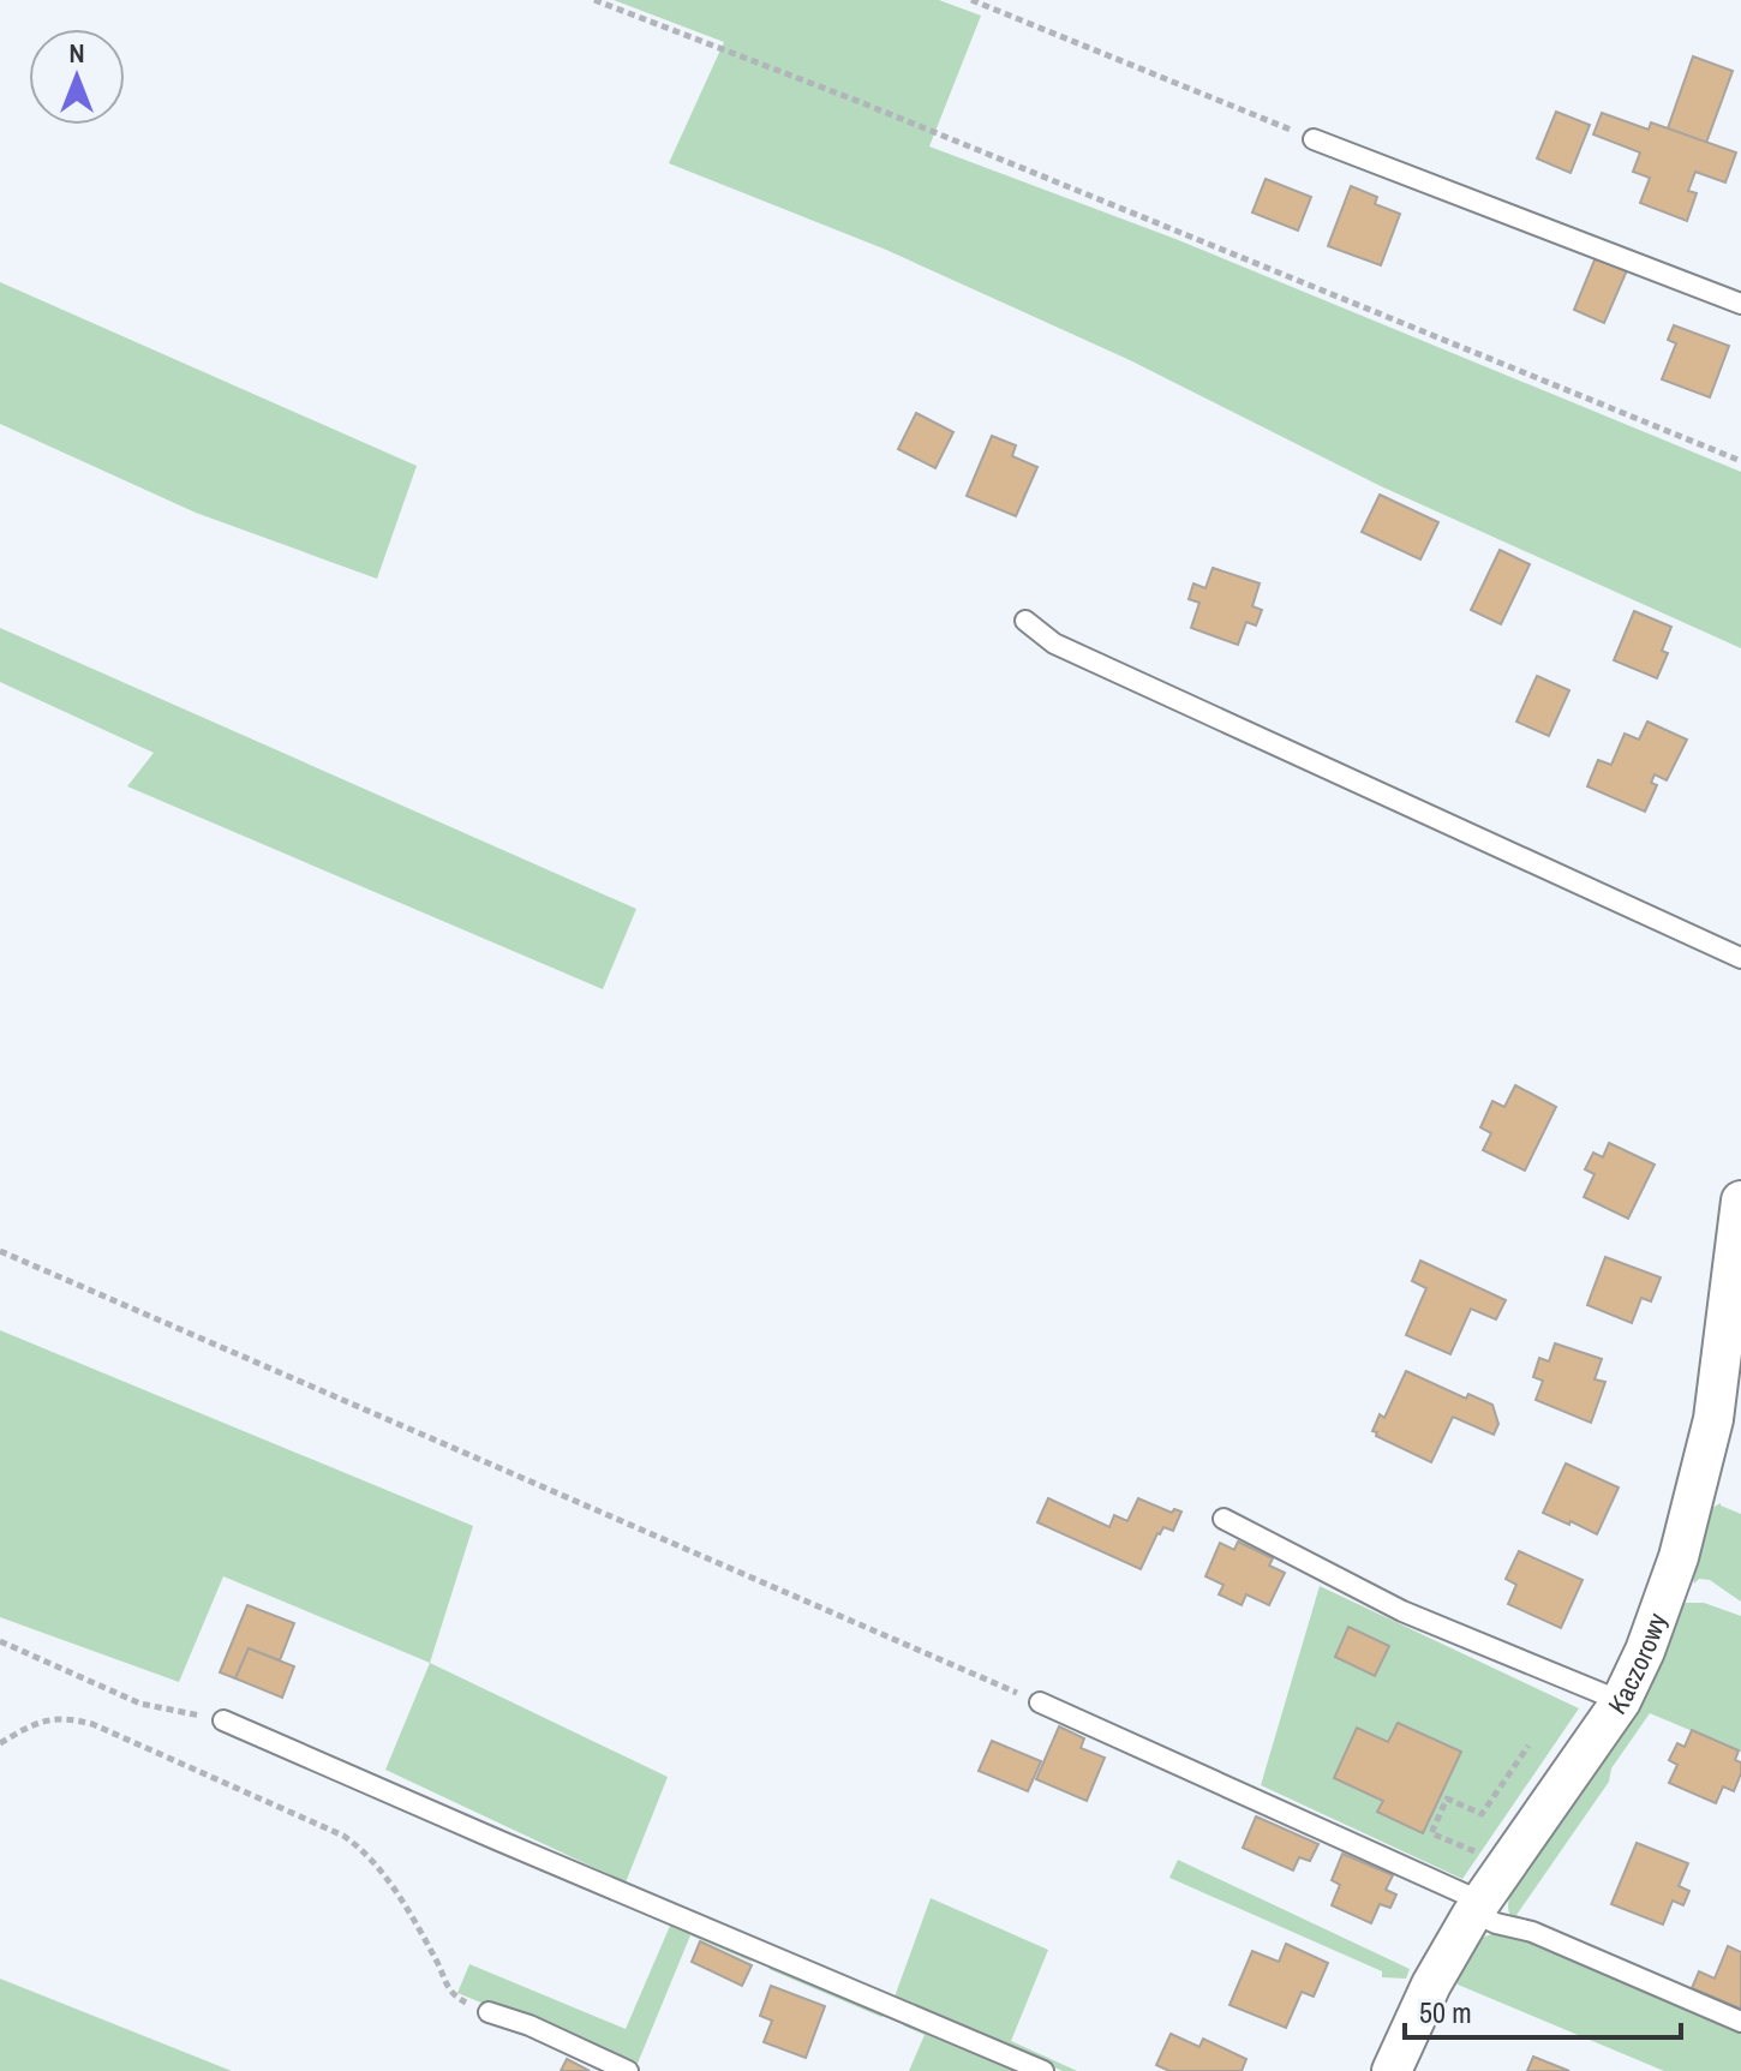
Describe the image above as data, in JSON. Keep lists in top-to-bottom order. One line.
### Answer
{"streets":{"street":["Kaczorowy"]},"scale_bar":"50 m","north":"top"}
